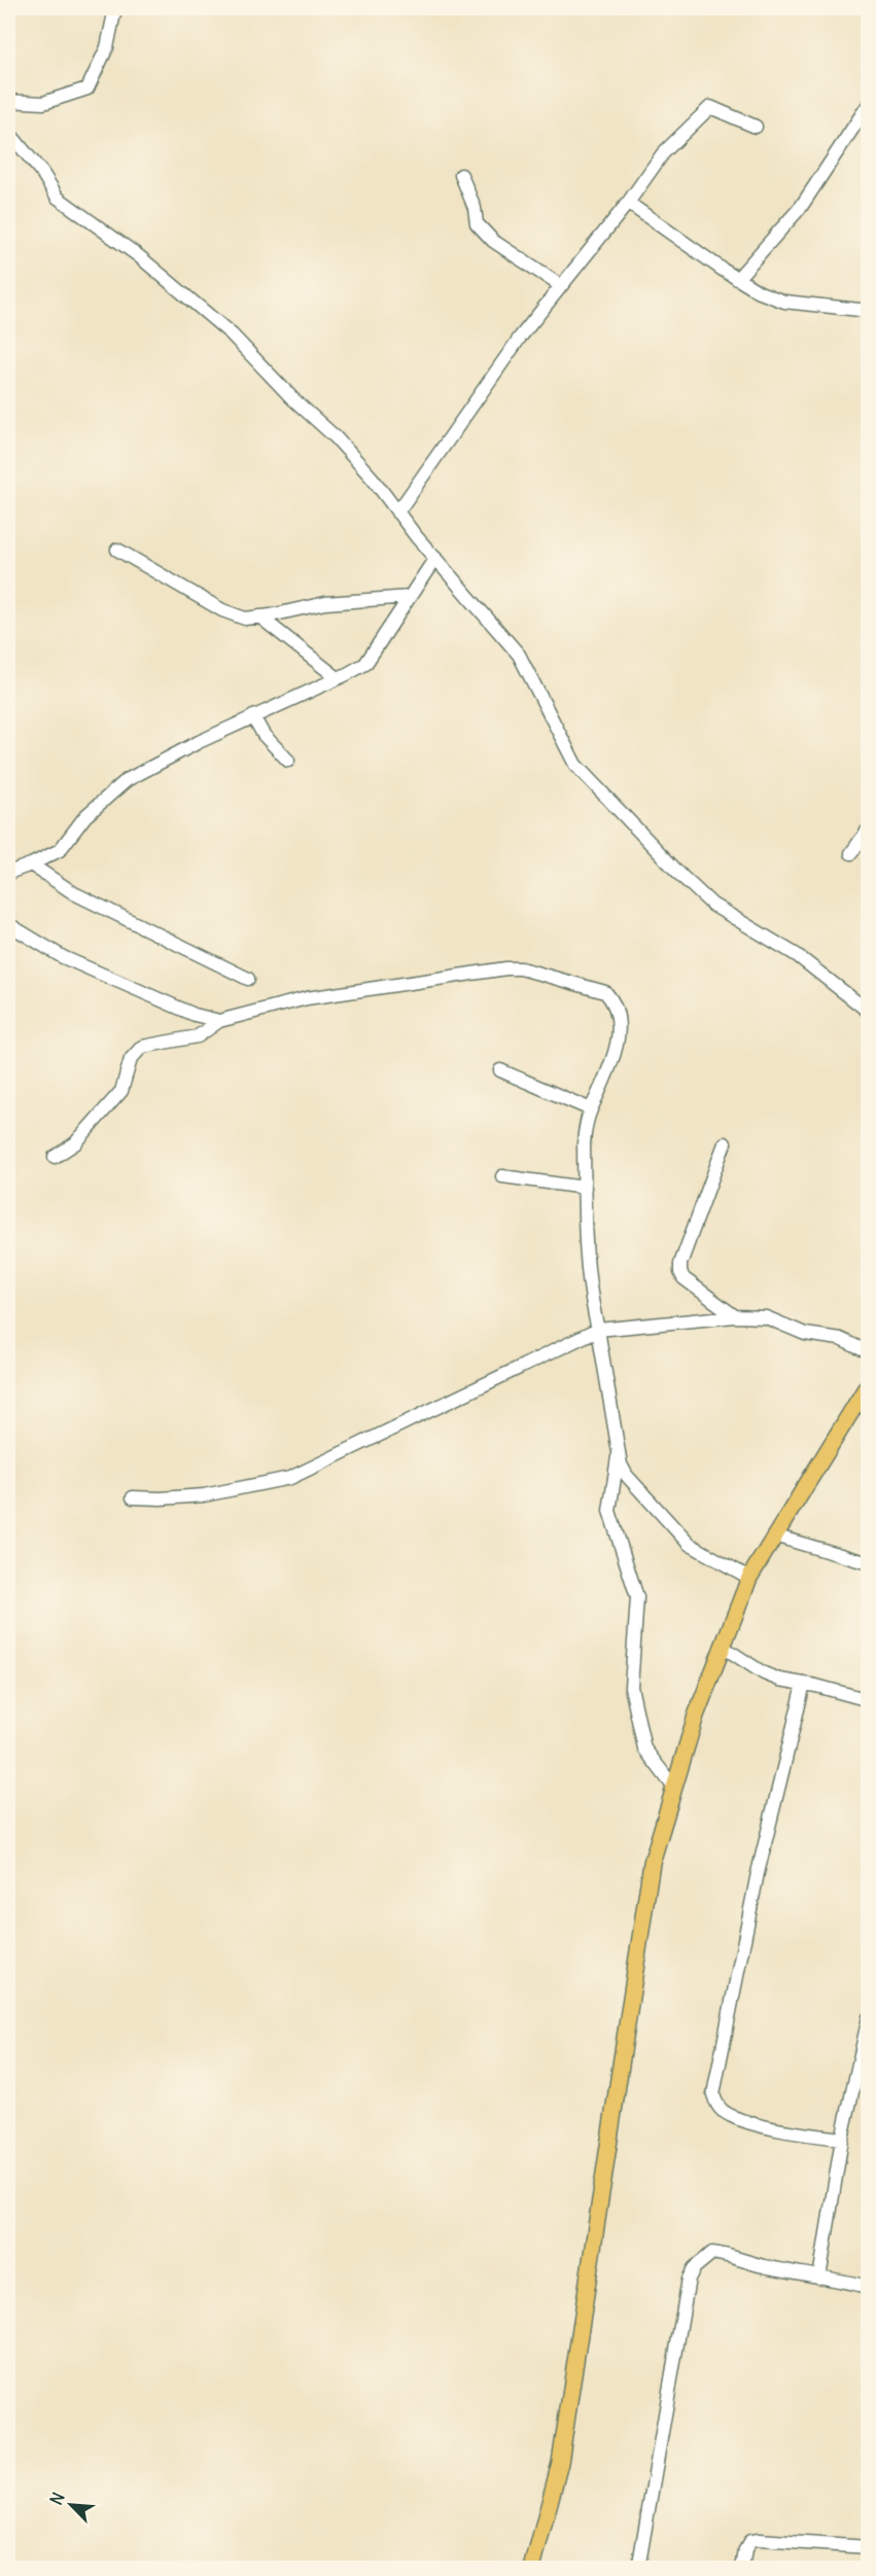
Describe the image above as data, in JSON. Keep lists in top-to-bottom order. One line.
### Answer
{"north":"top left"}
